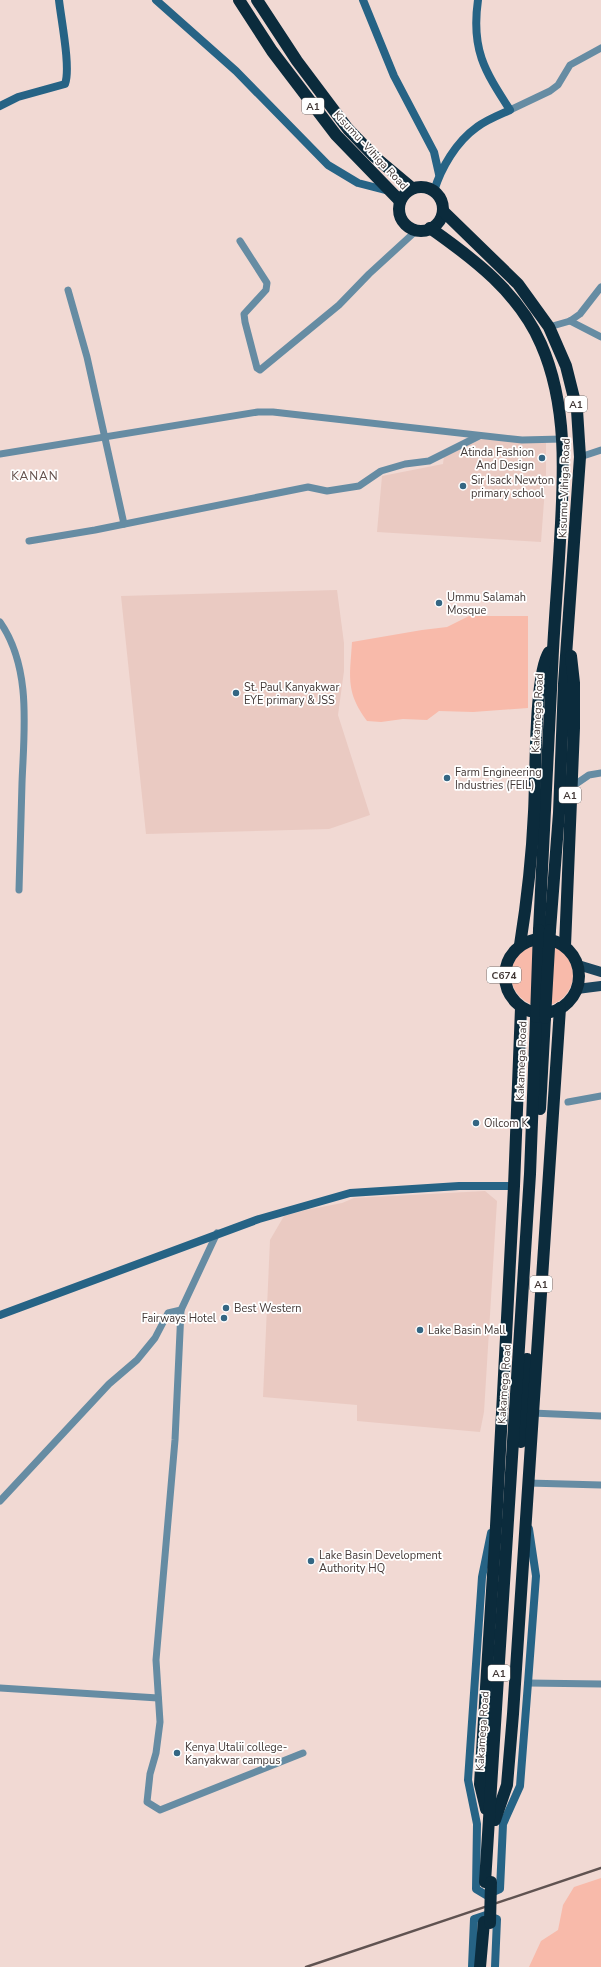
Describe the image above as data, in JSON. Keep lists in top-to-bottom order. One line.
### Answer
{"streets":{"highway":["A1","Kisumu -Vihiga Road","Kisumu-Vihiga Road","Kakamega Road","C674"]},"crossings":[["A1","Kisumu -Vihiga Road"],["A1","Kisumu-Vihiga Road"],["A1","Kakamega Road"],["A1","C674"],["Kisumu -Vihiga Road","Kisumu-Vihiga Road"],["Kisumu -Vihiga Road","Kakamega Road"],["Kisumu-Vihiga Road","Kakamega Road"]],"districts":["KANAN"],"places":["Atinda Fashion And Design","Sir Isack Newton primary school","Ummu Salamah Mosque","St. Paul Kanyakwar EYE primary & JSS","Farm Engineering Industries (FEIL)","Oilcom K","Best Western","Fairways Hotel","Lake Basin Mall","Lake Basin Development Authority HQ","Kenya Utalii college- Kanyakwar campus"]}
